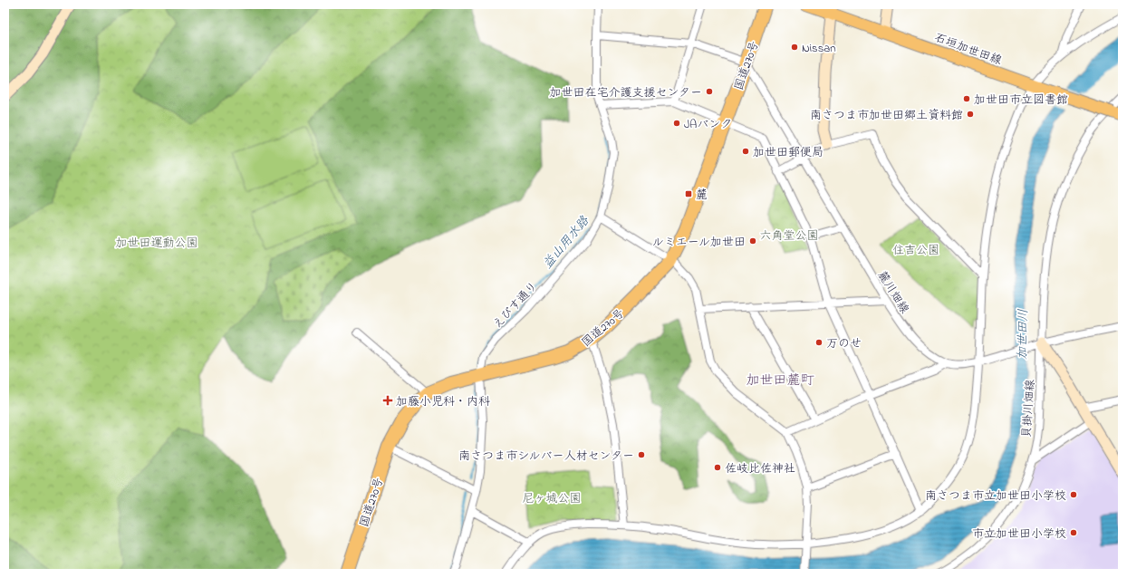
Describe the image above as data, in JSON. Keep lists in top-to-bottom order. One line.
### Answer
{"streets":{"highway":["国道270号"],"main road":["石垣加世田線"],"street":["麓川畑線","えびす通り","貝掛川畑線"]},"crossings":[["国道270号","麓川畑線"],["国道270号","えびす通り"]],"districts":["加世田麓町"],"water":["益山用水路","加世田川"],"parks":["六角堂公園","加世田運動公園","住吉公園","尼ヶ城公園"],"places":{"other":["Nissan","加世田在宅介護支援センター","加世田市立図書館","南さつま市加世田郷土資料館","JAバンク","加世田郵便局","ルミエール加世田","万のせ","南さつま市シルバー人材センター","佐岐比佐神社","南さつま市立加世田小学校","市立加世田小学校"],"transit":["麓"],"health":["加藤小児科・内科"]}}
